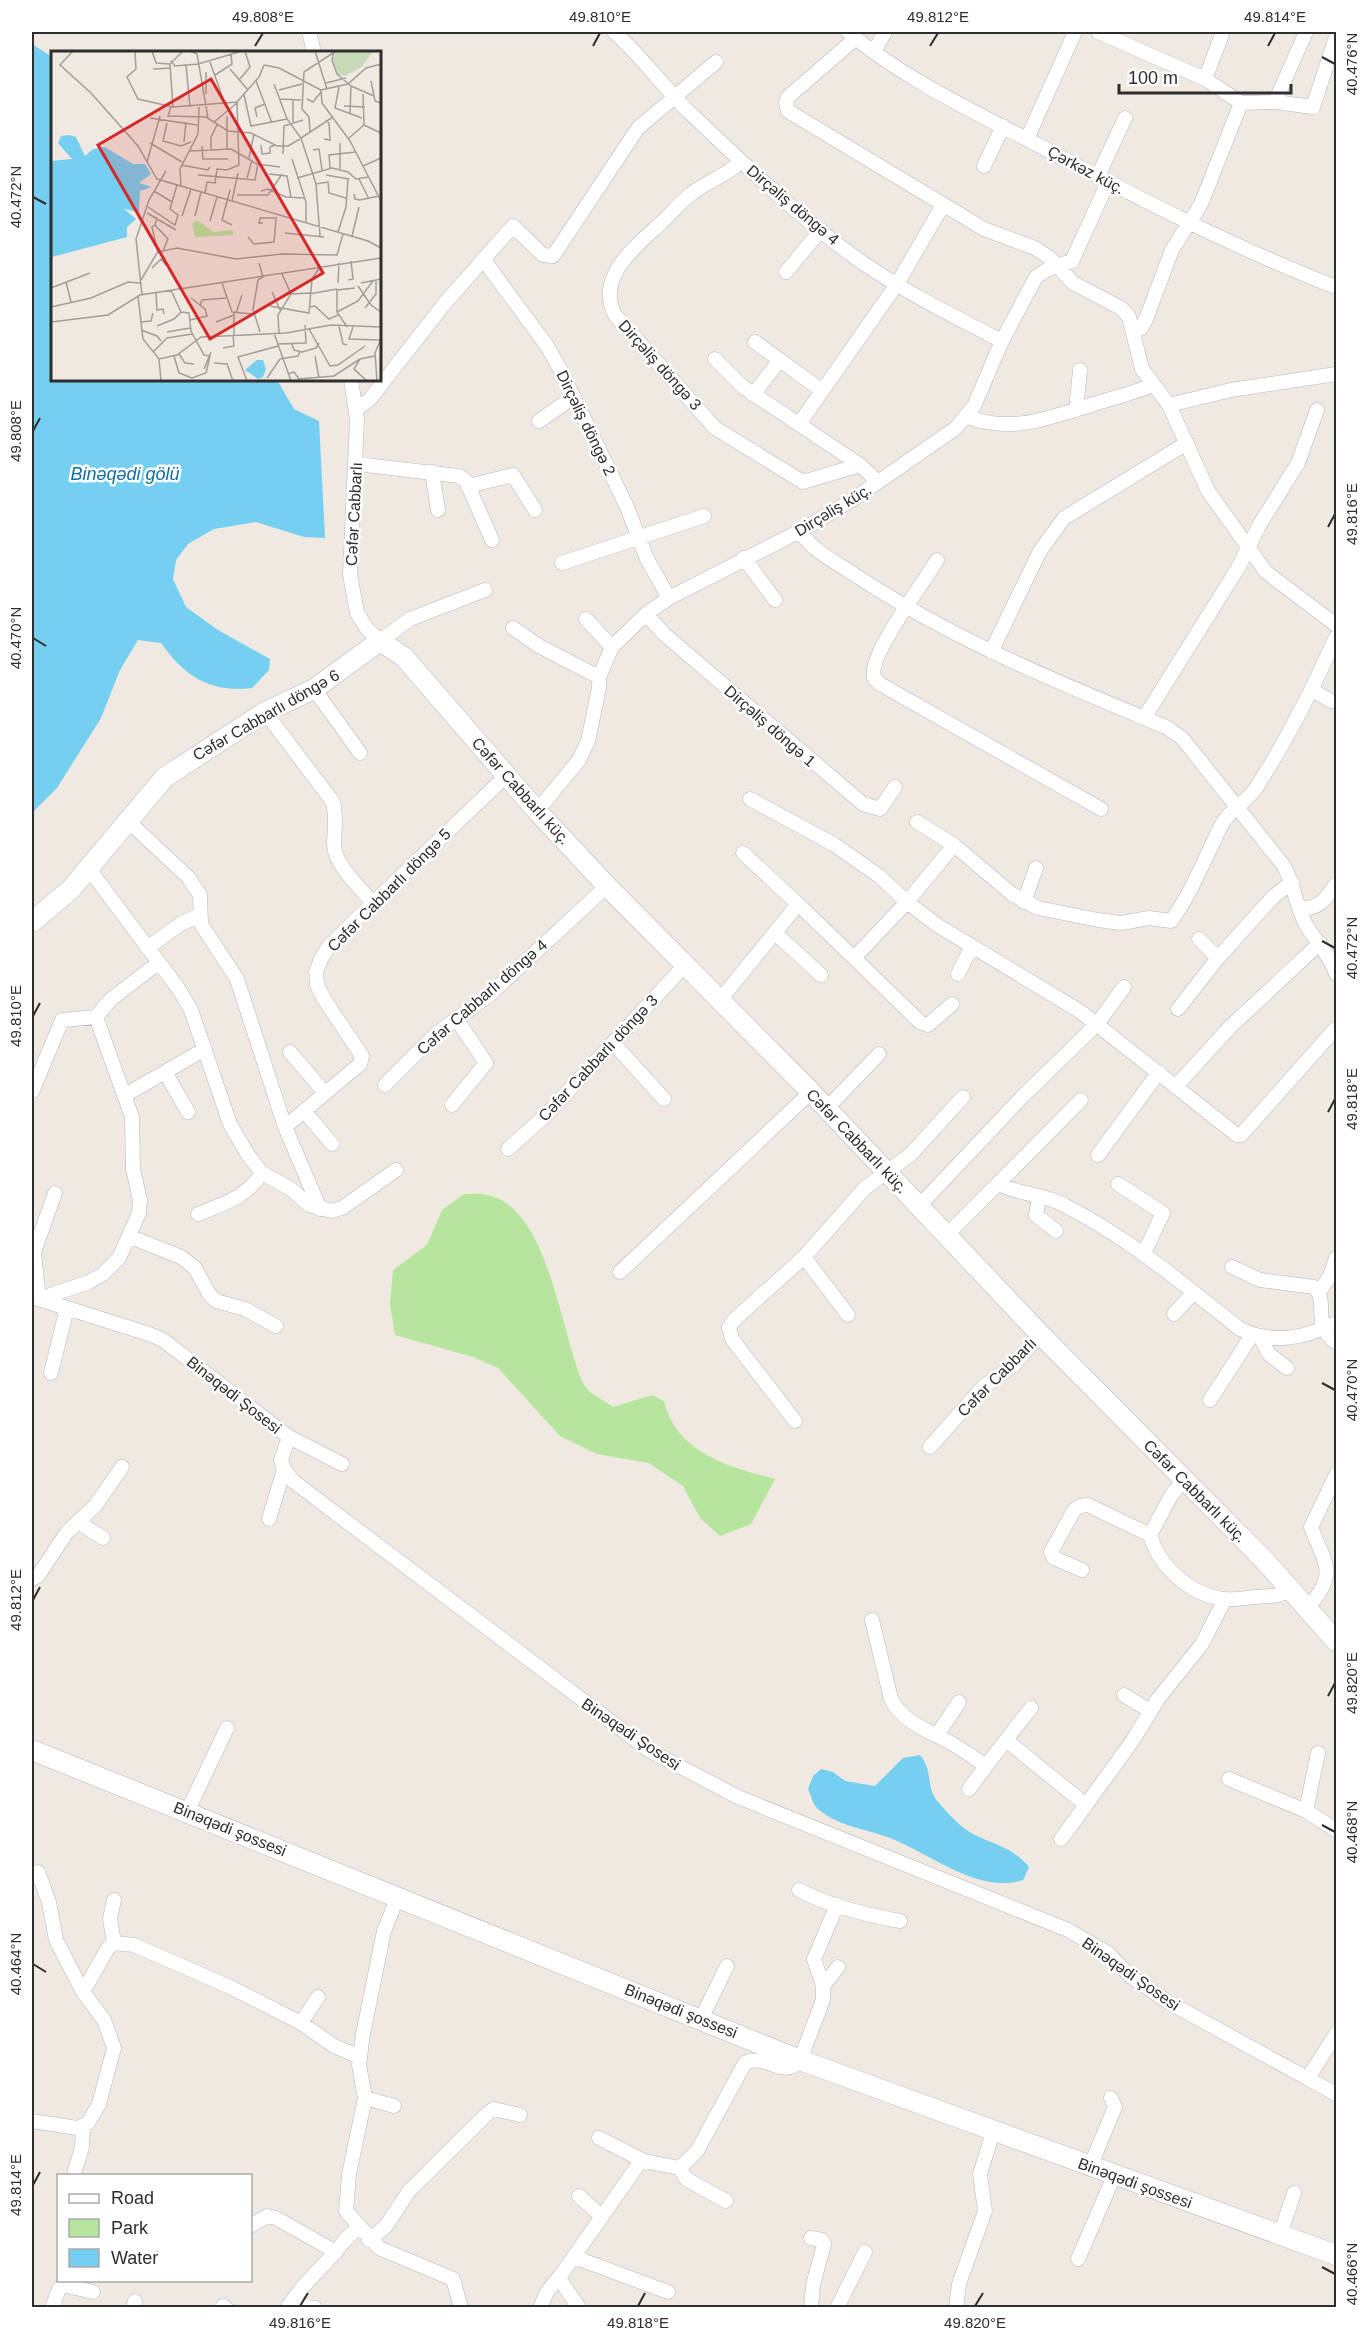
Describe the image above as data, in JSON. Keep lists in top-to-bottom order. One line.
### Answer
{"streets":{"street":["Çərkəz küç.","Dirçəliş döngə 4","Dirçəliş döngə 3","Dirçəliş döngə 2","Dirçəliş küç.","Cəfər Cabbarlı","Cəfər Cabbarlı döngə 6","Dirçəliş döngə 1","Cəfər Cabbarlı küç.","Cəfər Cabbarlı döngə 5","Cəfər Cabbarlı döngə 4","Cəfər Cabbarlı döngə 3","Binəqədi Şosesi","Binəqədi şossesi"]},"crossings":[["Çərkəz küç.","Dirçəliş küç."],["Dirçəliş döngə 4","Dirçəliş döngə 3"],["Dirçəliş döngə 4","Dirçəliş küç."],["Dirçəliş döngə 2","Dirçəliş küç."],["Dirçəliş küç.","Dirçəliş döngə 1"],["Dirçəliş küç.","Cəfər Cabbarlı küç."],["Cəfər Cabbarlı","Cəfər Cabbarlı döngə 6"],["Cəfər Cabbarlı","Cəfər Cabbarlı küç."],["Cəfər Cabbarlı döngə 6","Cəfər Cabbarlı küç."],["Cəfər Cabbarlı küç.","Cəfər Cabbarlı döngə 5"],["Cəfər Cabbarlı küç.","Cəfər Cabbarlı döngə 4"],["Cəfər Cabbarlı küç.","Cəfər Cabbarlı döngə 3"]],"water":["Binəqədi gölü"],"legend":["Road","Park","Water"],"scale_bar":"100 m","coordinates":["49.808°E","49.810°E","49.812°E","49.814°E","40.476°N","40.472°N","49.816°E","40.470°N","49.818°E","49.820°E","40.468°N","40.464°N","40.466°N"]}
